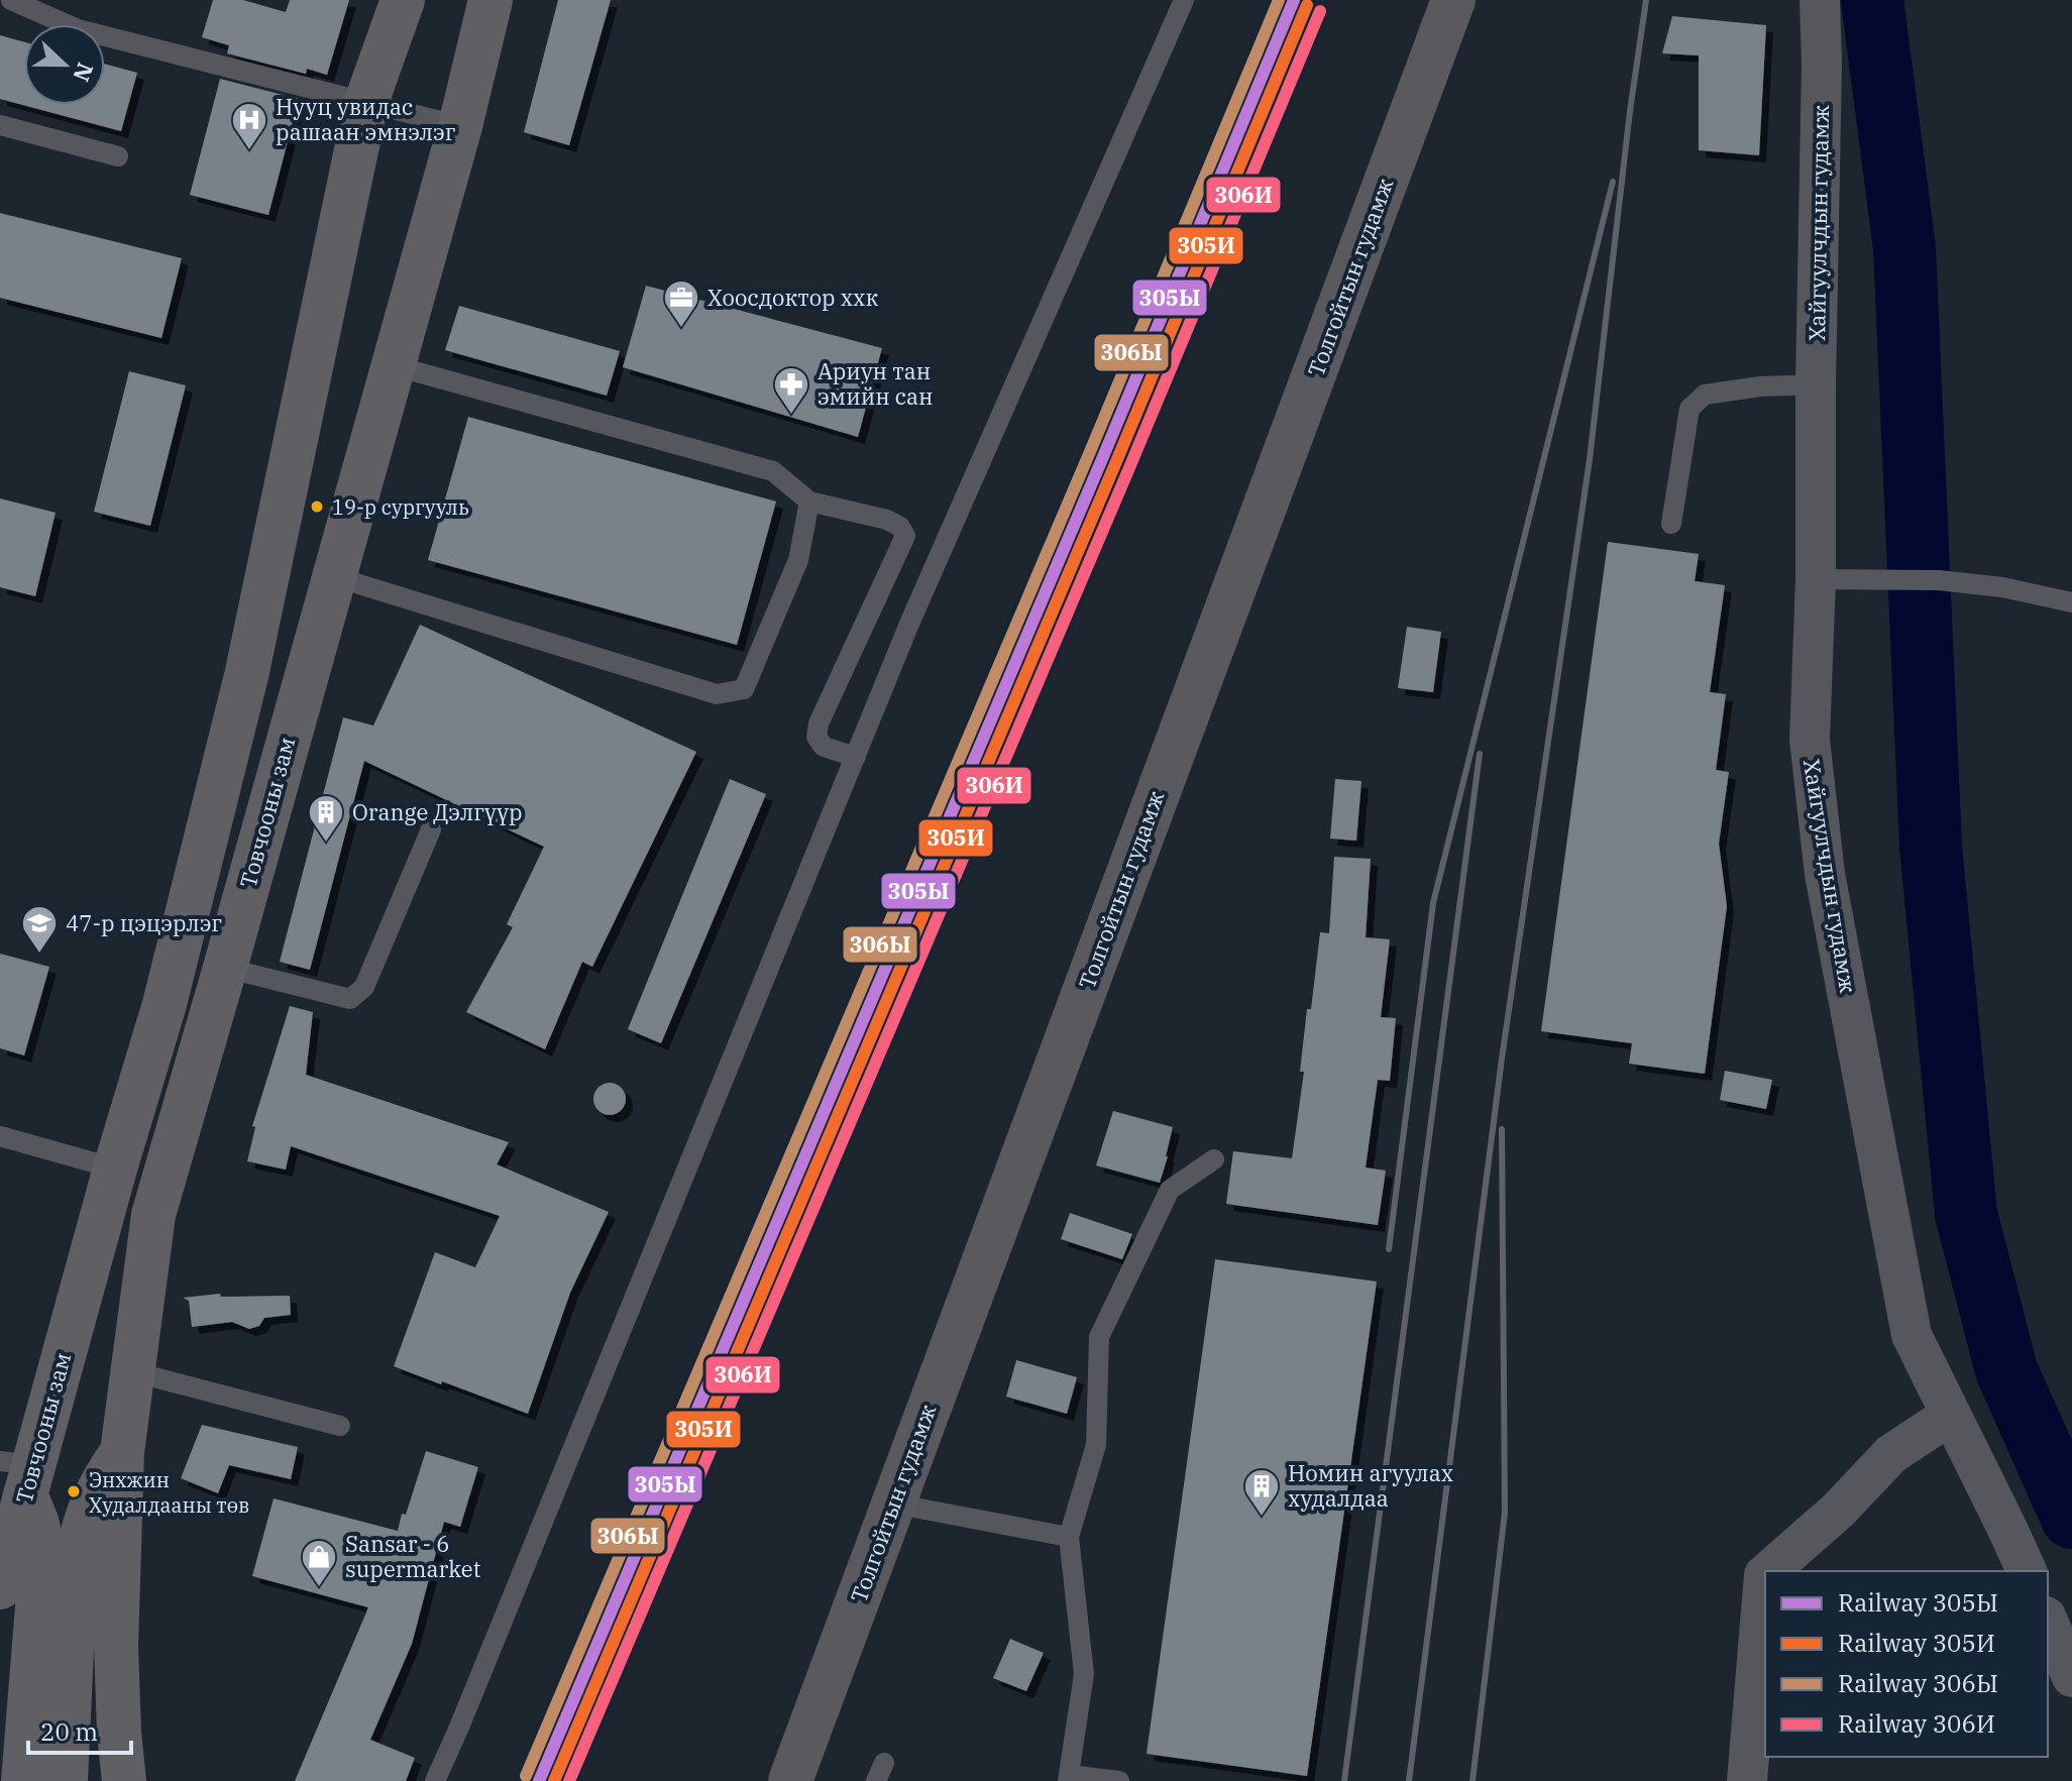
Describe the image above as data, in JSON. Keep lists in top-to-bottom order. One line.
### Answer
{"streets":{"highway":["Товчооны зам"],"main road":["Толгойтын гудамж"],"street":["Хайгуулчдын гудамж"]},"places":{"hospital":["Нууц увидас рашаан эмнэлэг"],"office":["Хоосдоктор ххк"],"pharmacy":["Ариун тан эмийн сан"],"other":["19-р сургууль","Энхжин Худалдааны төв"],"building":["Orange Дэлгүүр","Номин агуулах худалдаа"],"school or university":["47-р цэцэрлэг"],"shop":["Sansar - 6 supermarket"]},"lines":["rail line 305Ы","rail line 306Ы","rail line 305И","rail line 306И"],"legend":["Railway 305Ы","Railway 305И","Railway 306Ы","Railway 306И"],"scale_bar":"20 m","north":"right"}
